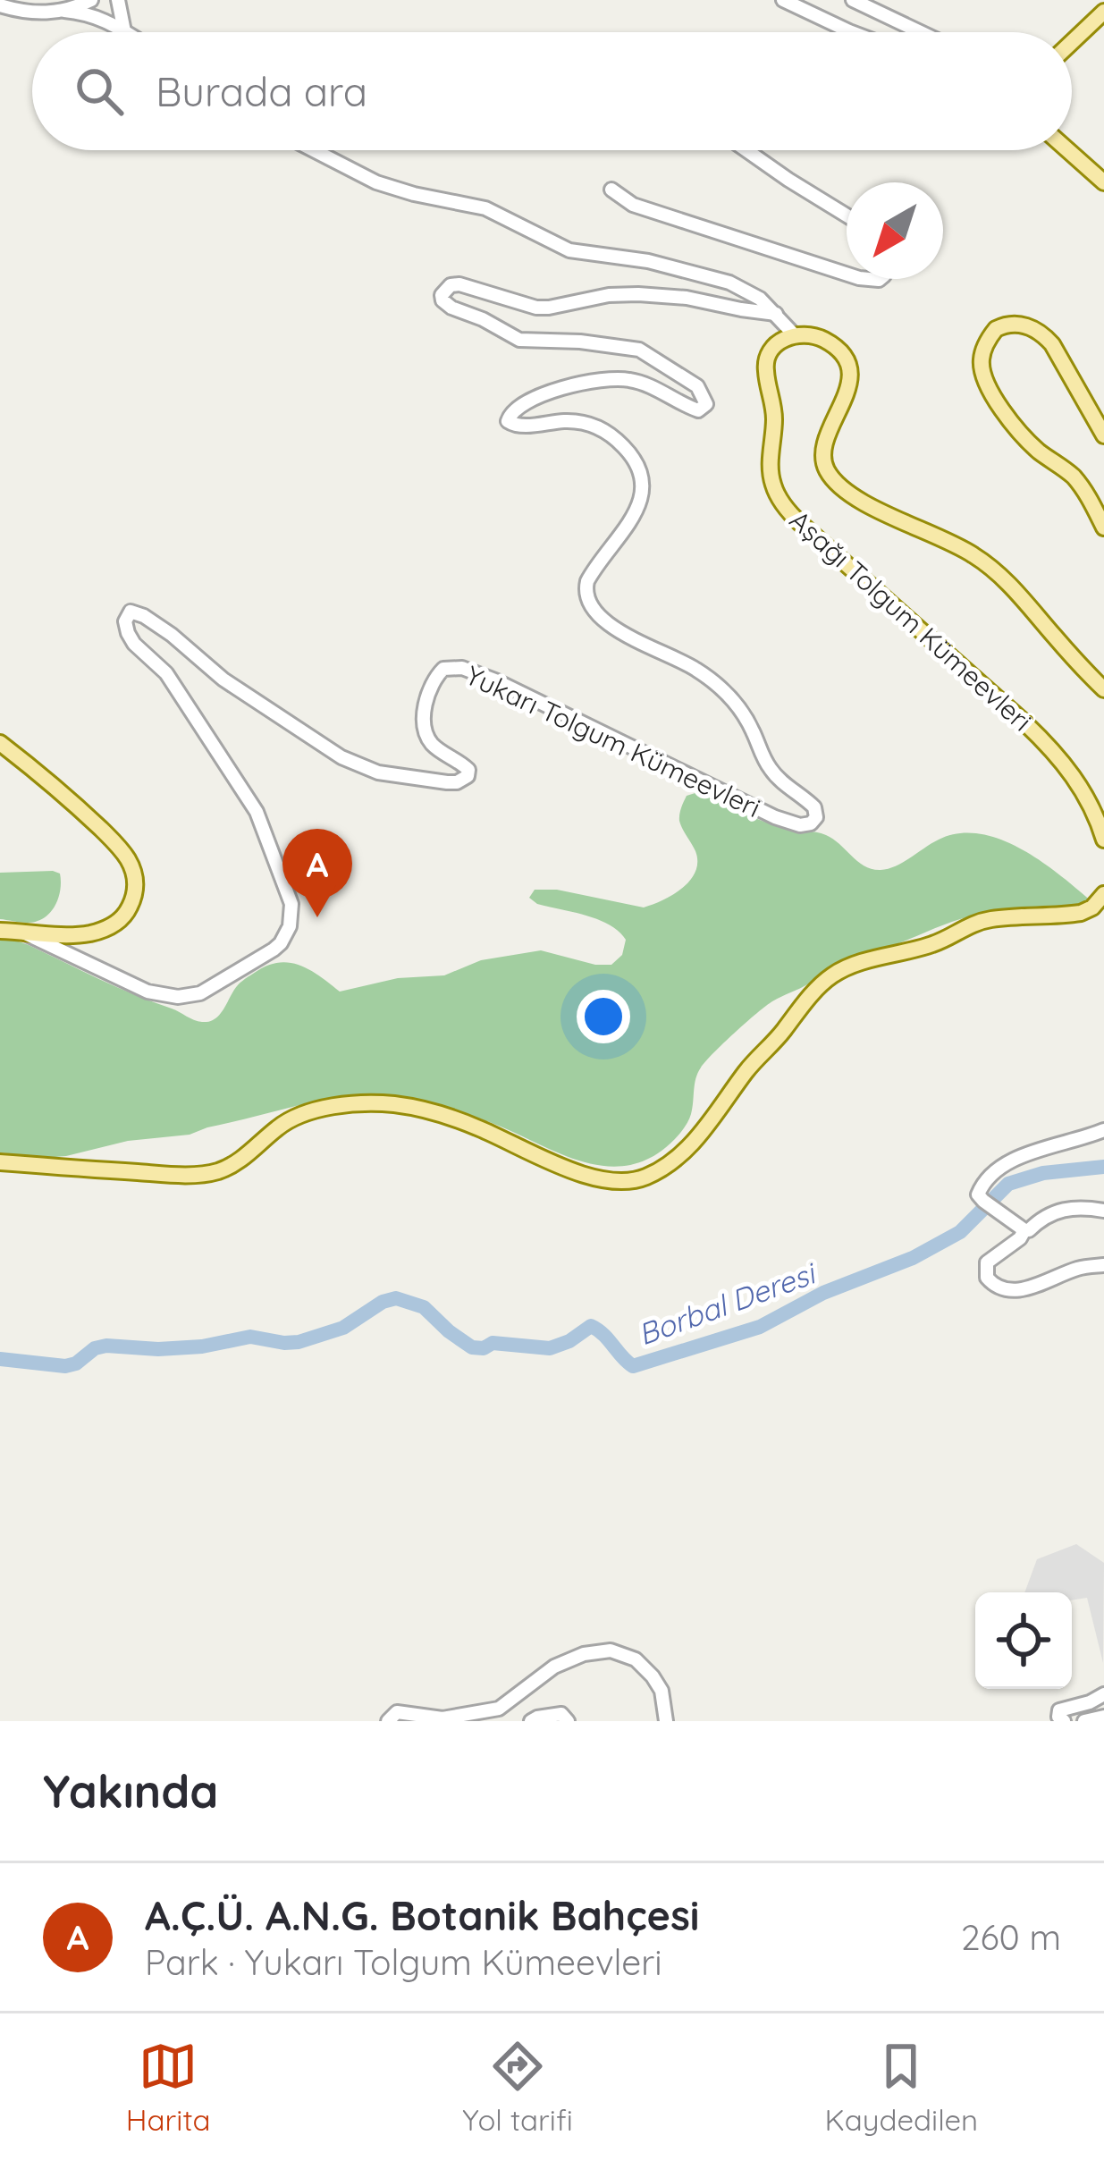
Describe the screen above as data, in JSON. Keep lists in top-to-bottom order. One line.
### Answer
{"streets":{"main road":["Aşağı Tolgum Kümeevleri"],"street":["Yukarı Tolgum Kümeevleri"]},"crossings":[["Aşağı Tolgum Kümeevleri","Yukarı Tolgum Kümeevleri"]],"water":["Borbal Deresi"],"north":"bottom left","page":{"search":"Burada ara","pins":"A","heading":"Yakında","list":[{"mark":"A","name":"A.Ç.Ü. A.N.G. Botanik Bahçesi","note":"Park · Yukarı Tolgum Kümeevleri","value":"260 m"}],"nav":["Harita","Yol tarifi","Kaydedilen"]}}
